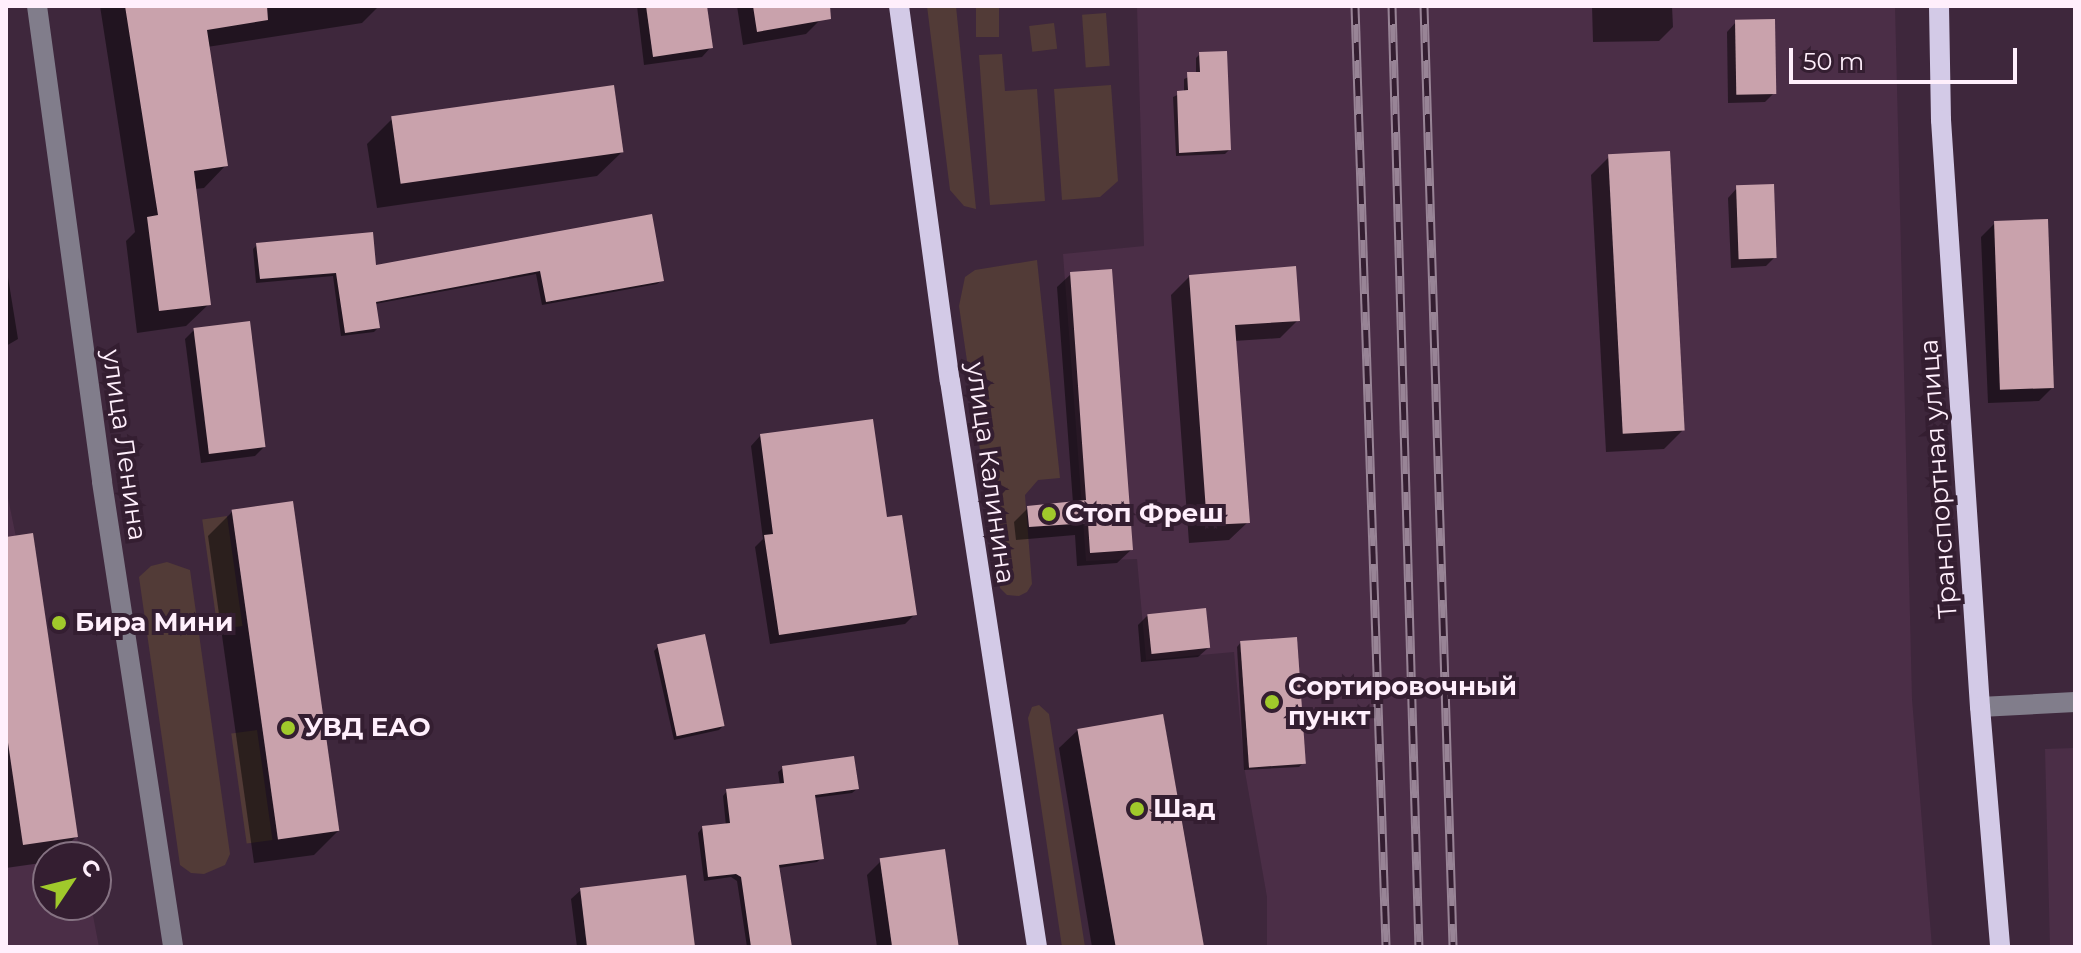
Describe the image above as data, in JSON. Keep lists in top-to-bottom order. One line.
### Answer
{"streets":{"main road":["улица Калинина","Транспортная улица"],"street":["улица Ленина"]},"places":["Стоп Фреш","Бира Мини","Сортировочный пункт","УВД ЕАО","Шад"],"scale_bar":"50 m","north":"top right"}
